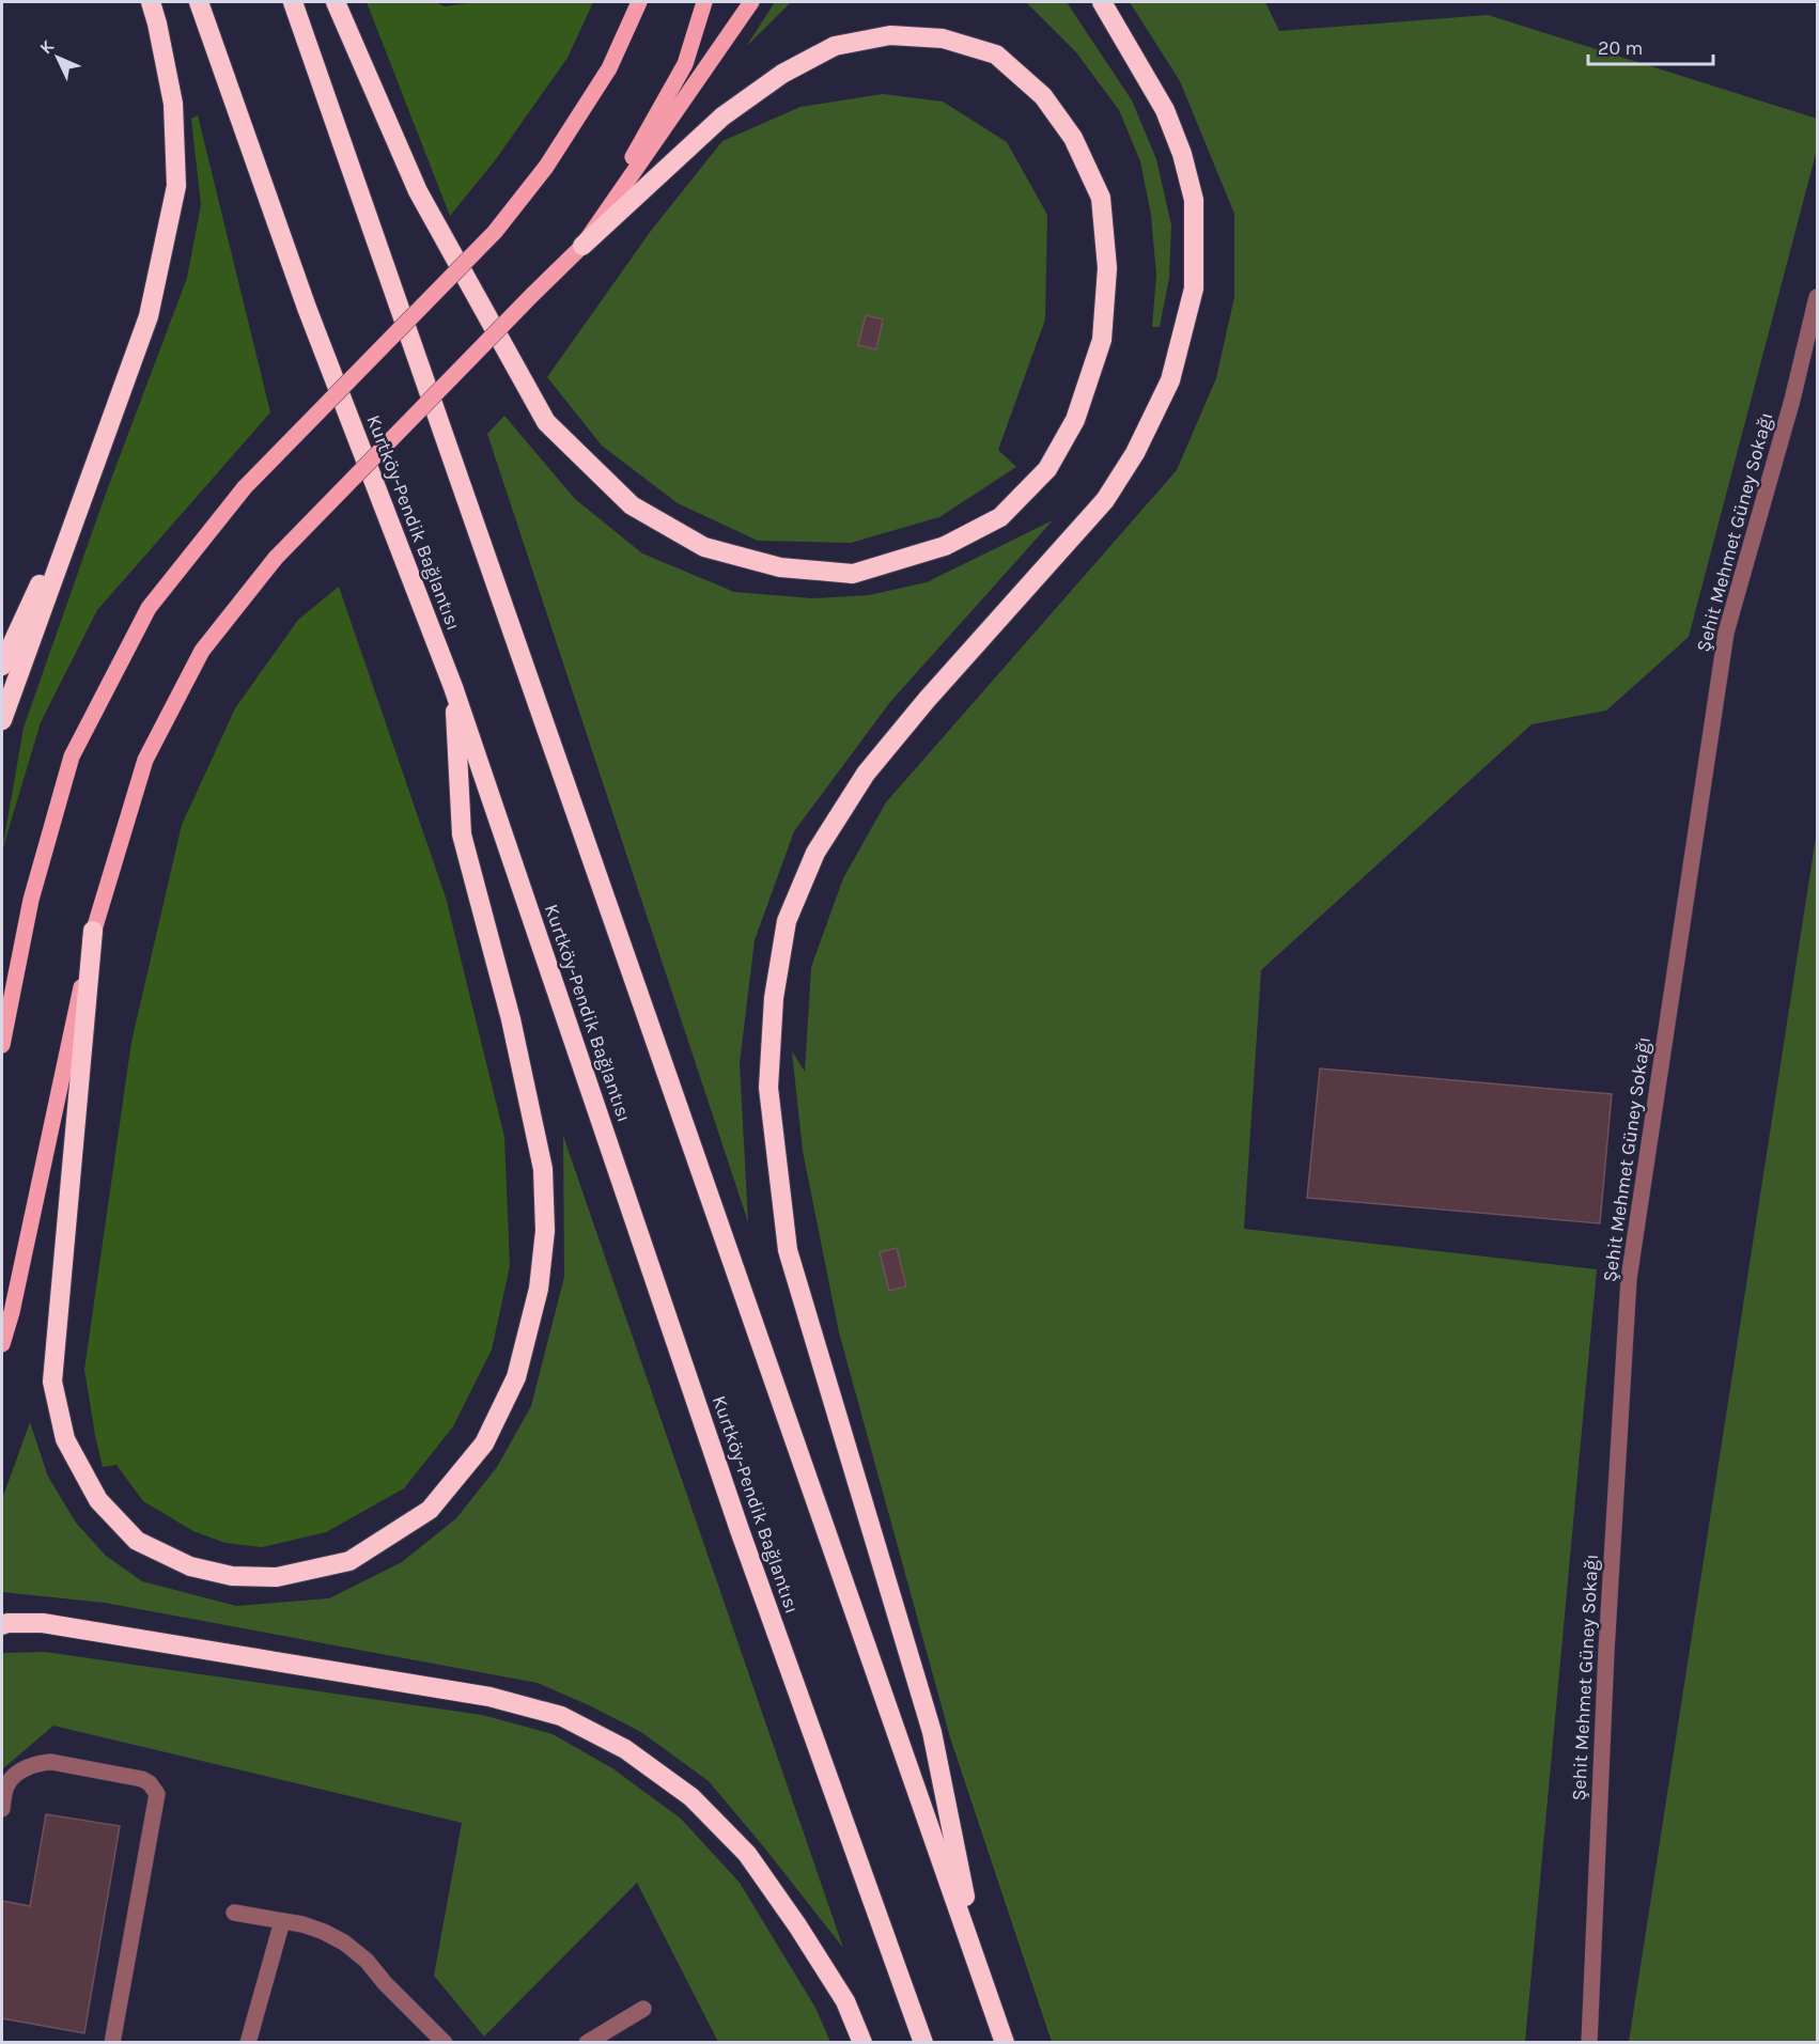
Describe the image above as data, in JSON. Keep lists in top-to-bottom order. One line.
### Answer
{"streets":{"highway":["Kurtköy-Pendik Bağlantısı"],"street":["Şehit Mehmet Güney Sokağı"]},"scale_bar":"20 m","north":"top left"}
